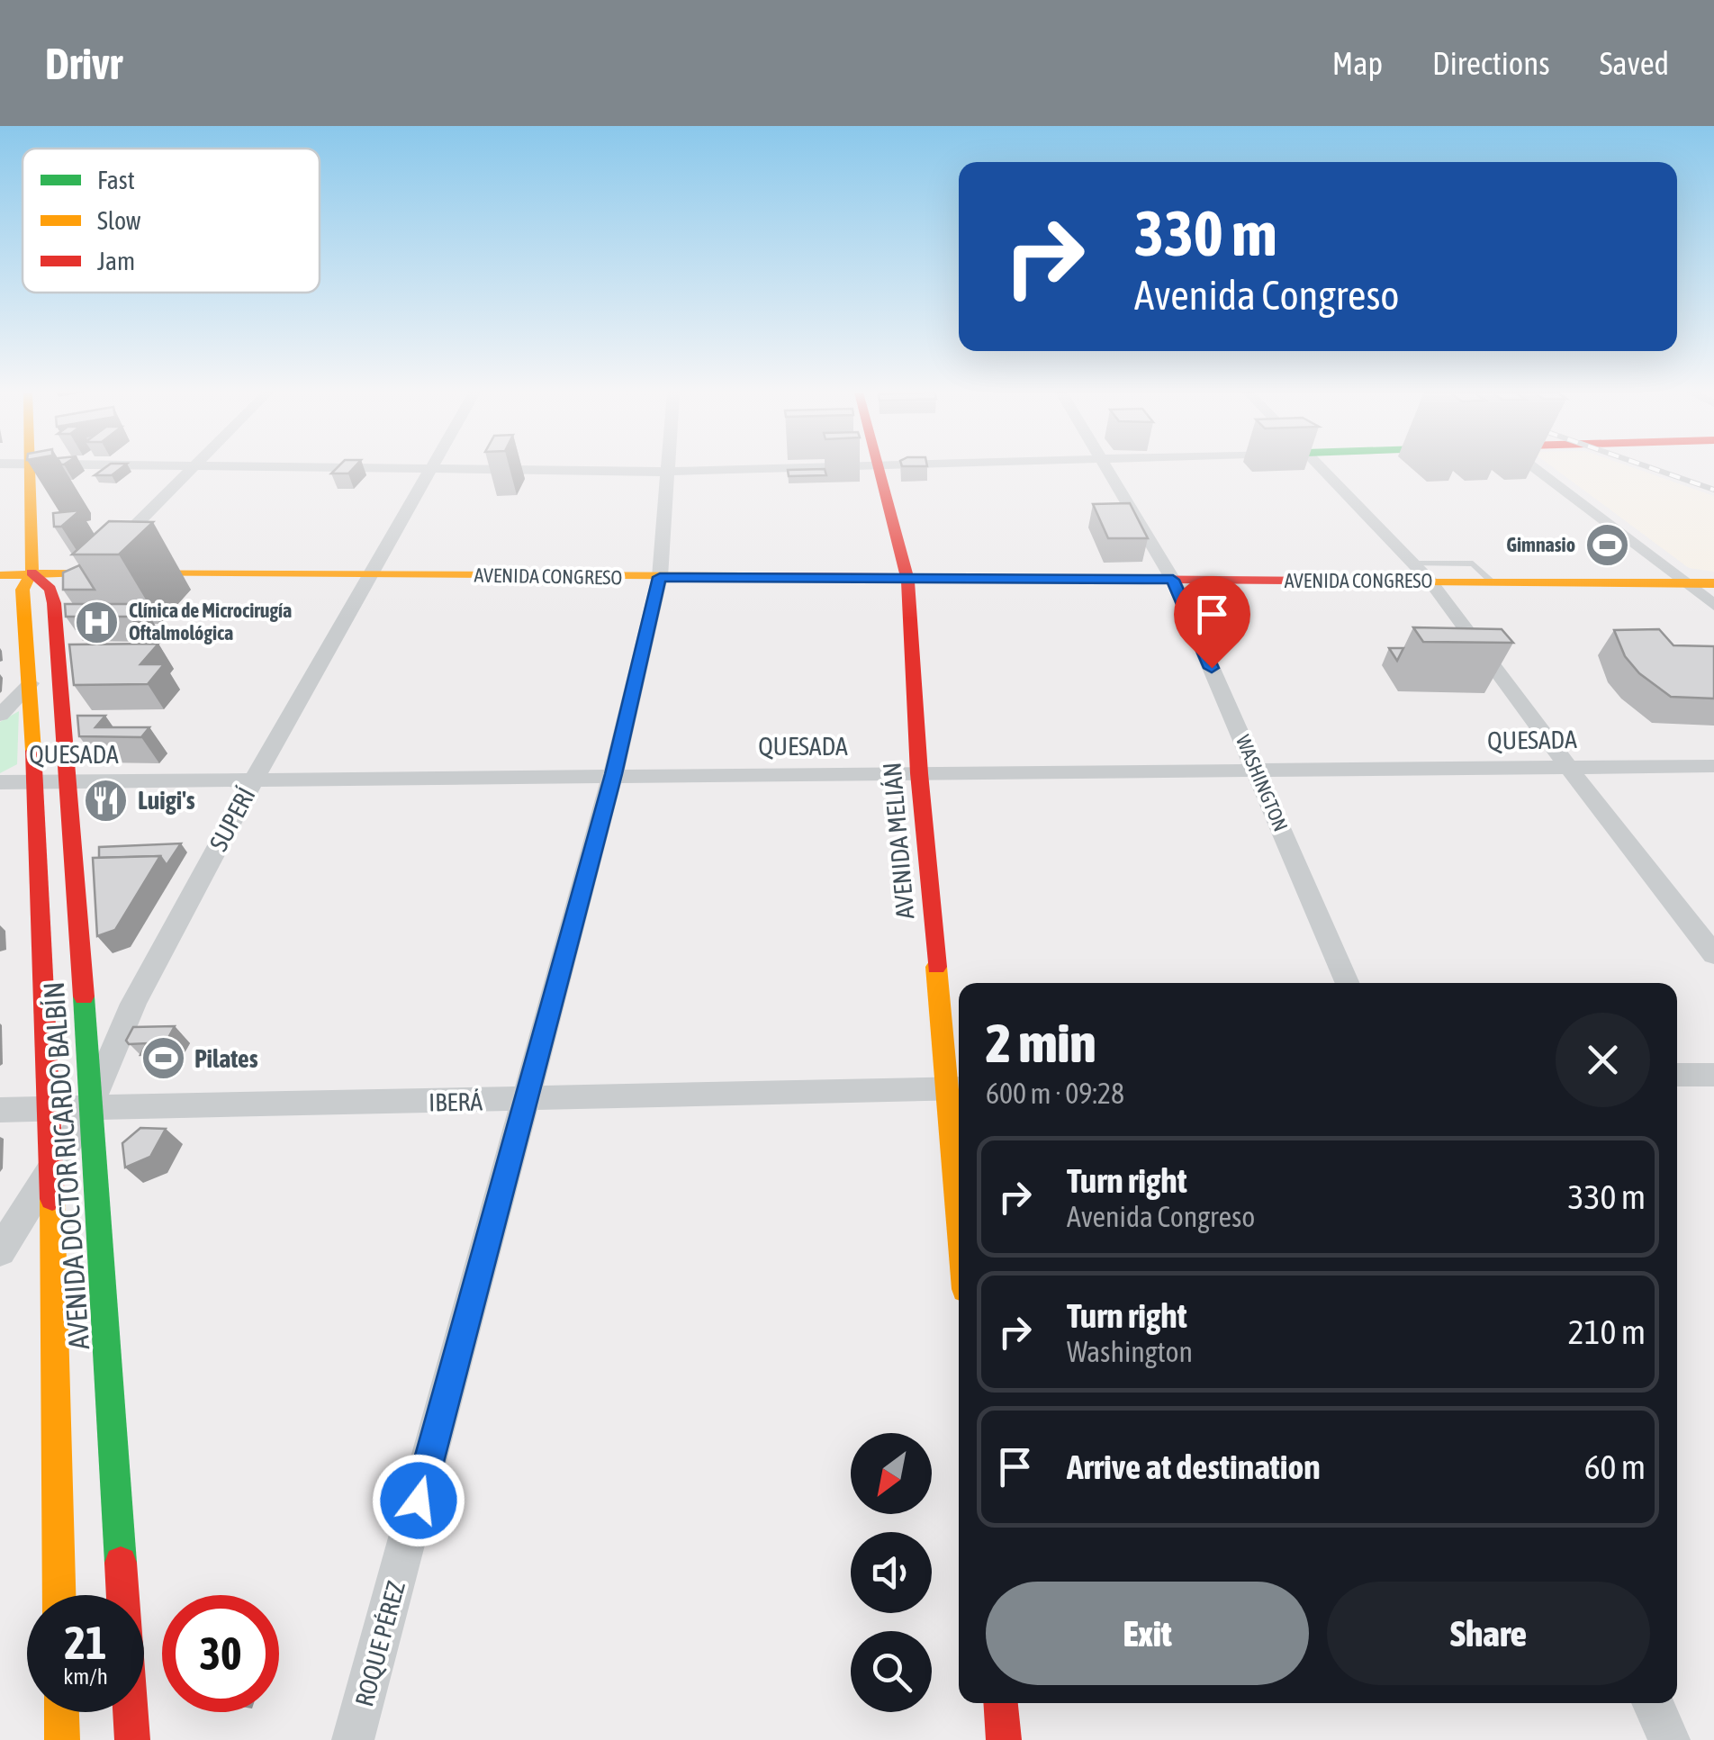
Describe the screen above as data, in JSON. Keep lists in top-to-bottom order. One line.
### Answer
{"streets":{"main road":["AVENIDA CONGRESO","AVENIDA MELIÁN","AVENIDA DOCTOR RICARDO BALBÍN"],"street":["QUESADA","WASHINGTON","SUPERÍ","IBERÁ","ROQUE PÉREZ"]},"crossings":[["AVENIDA CONGRESO","WASHINGTON"],["AVENIDA CONGRESO","SUPERÍ"],["AVENIDA CONGRESO","AVENIDA MELIÁN"],["AVENIDA CONGRESO","AVENIDA DOCTOR RICARDO BALBÍN"],["AVENIDA CONGRESO","ROQUE PÉREZ"],["QUESADA","WASHINGTON"],["QUESADA","SUPERÍ"],["QUESADA","AVENIDA MELIÁN"],["QUESADA","AVENIDA DOCTOR RICARDO BALBÍN"],["QUESADA","ROQUE PÉREZ"],["SUPERÍ","IBERÁ"],["SUPERÍ","AVENIDA DOCTOR RICARDO BALBÍN"],["AVENIDA MELIÁN","IBERÁ"],["IBERÁ","AVENIDA DOCTOR RICARDO BALBÍN"],["IBERÁ","ROQUE PÉREZ"]],"places":{"sports":["Gimnasio","Pilates"],"hospital":["Clínica de Microcirugía Oftalmológica"],"restaurant":["Luigi's"]},"legend":["Fast","Slow","Jam"],"north":"bottom left","page":{"header":"Drivr","nav":["Map","Directions","Saved"],"turn":["330 m","Avenida Congreso"],"heading":["2 min","600 m · 09:28"],"list":[{"name":"Turn right","note":"Avenida Congreso","value":"330 m"},{"name":"Turn right","note":"Washington","value":"210 m"},{"name":"Arrive at destination","value":"60 m"}],"buttons":["Exit","Share"],"speed":"21 km/h","limit":"30"}}
